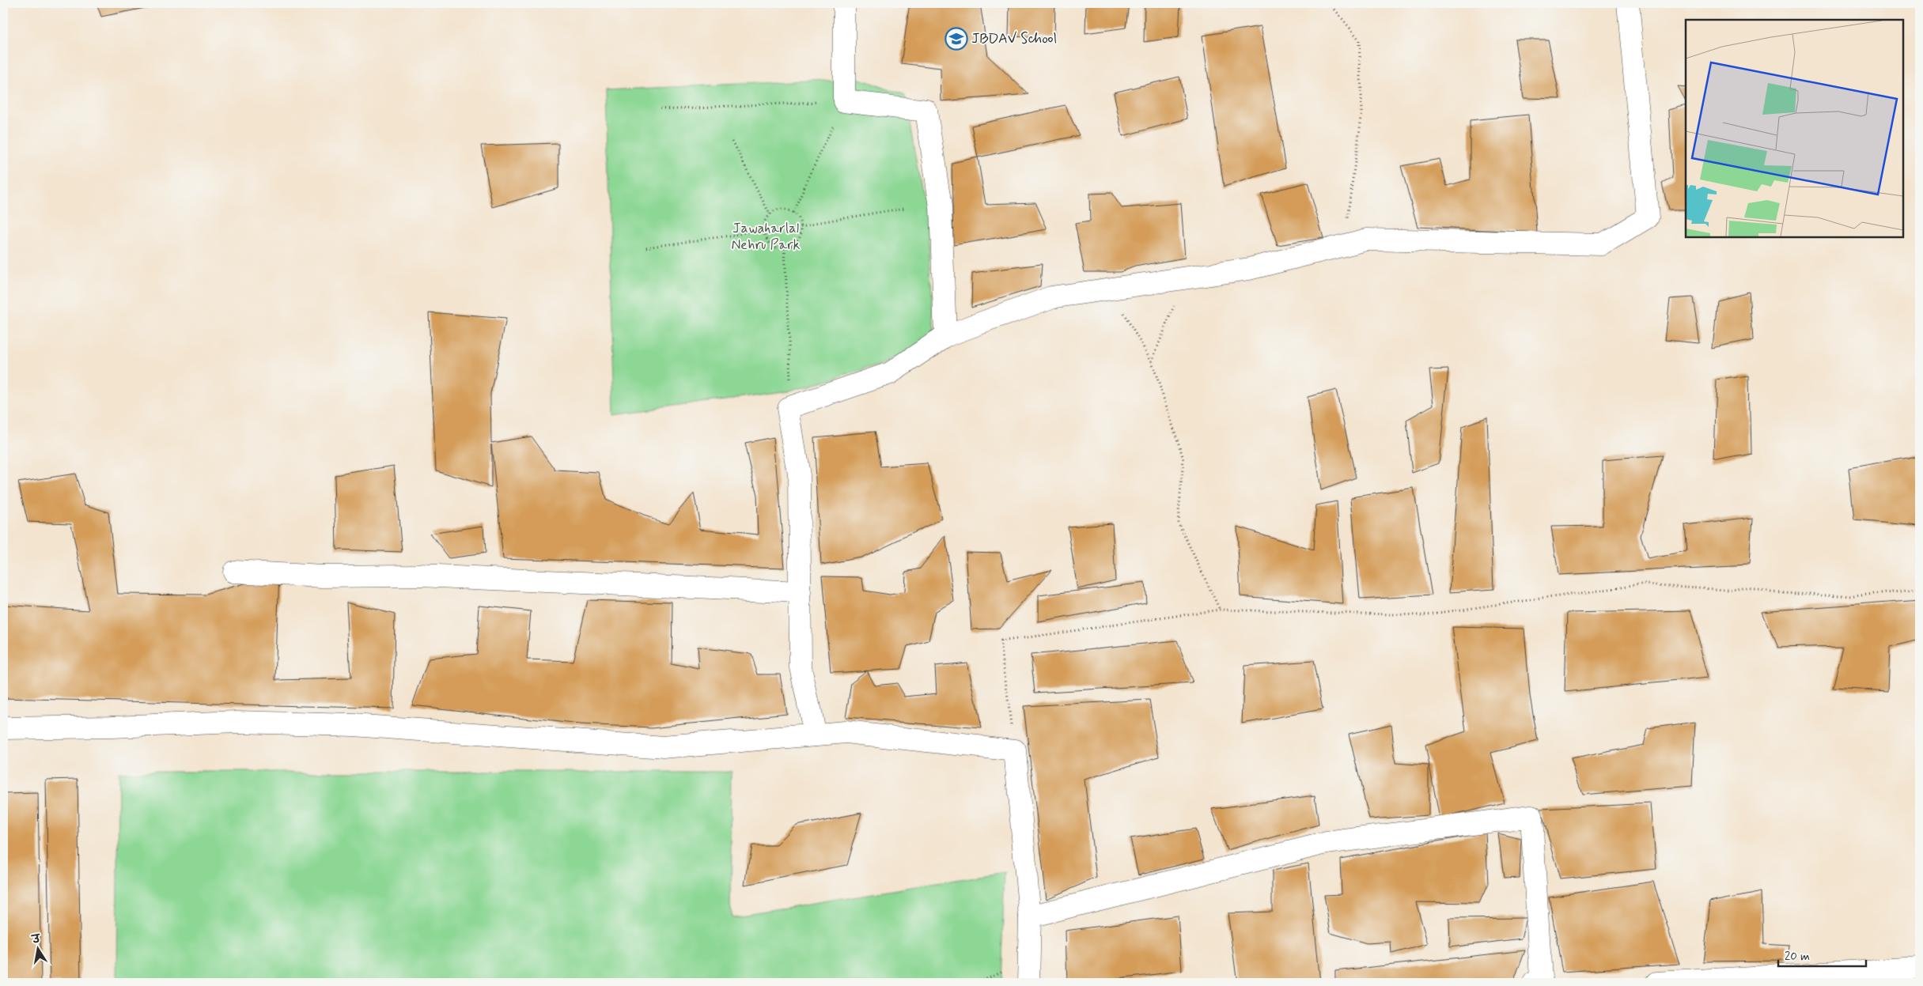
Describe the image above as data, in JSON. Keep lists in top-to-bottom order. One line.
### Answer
{"parks":["Jawaharlal Nehru Park"],"places":{"school or university":["JBDAV School"]},"scale_bar":"20 m","north":"top"}
